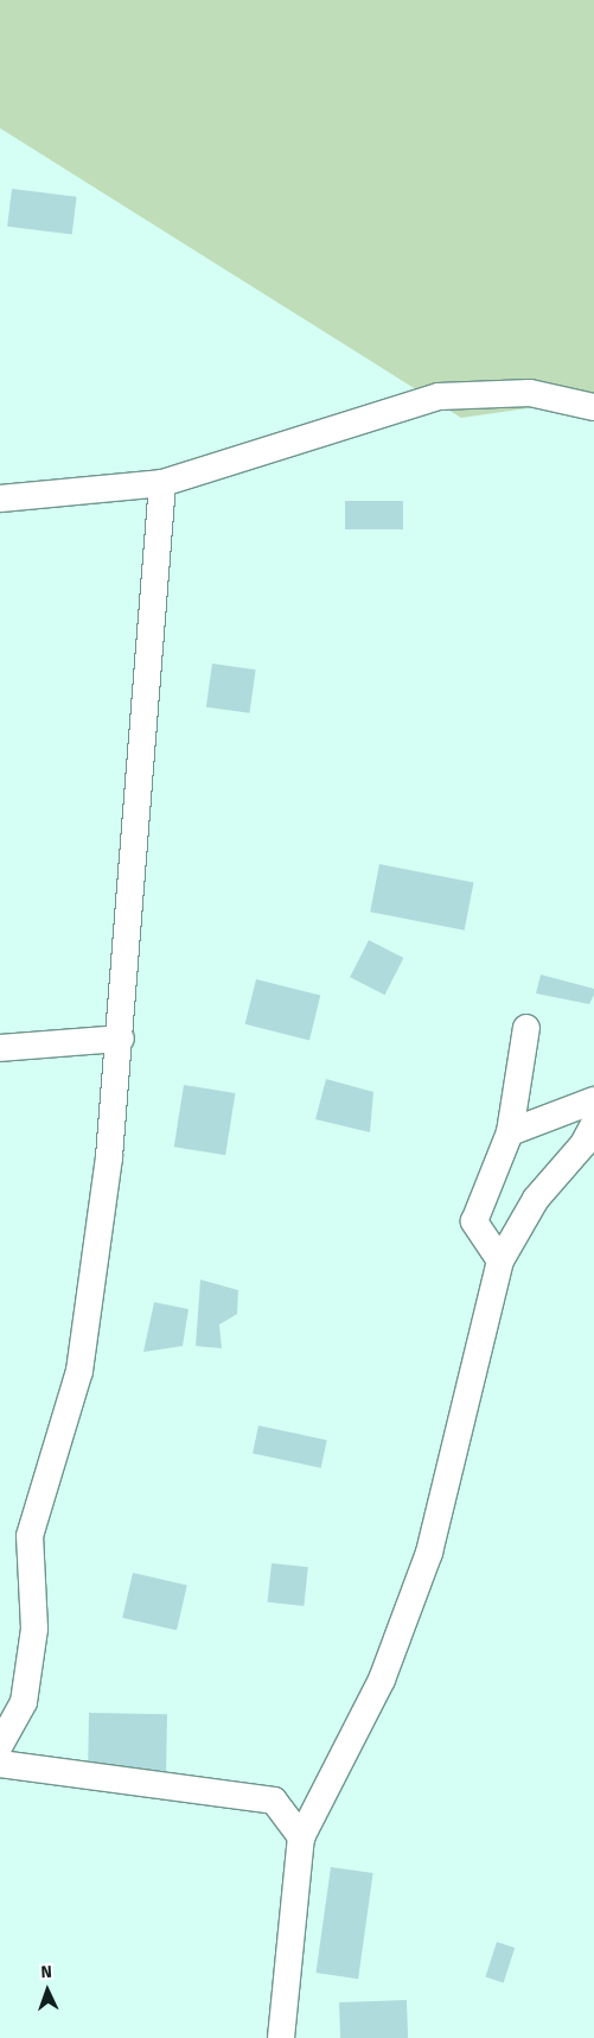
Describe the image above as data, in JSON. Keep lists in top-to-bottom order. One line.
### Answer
{"north":"top"}
